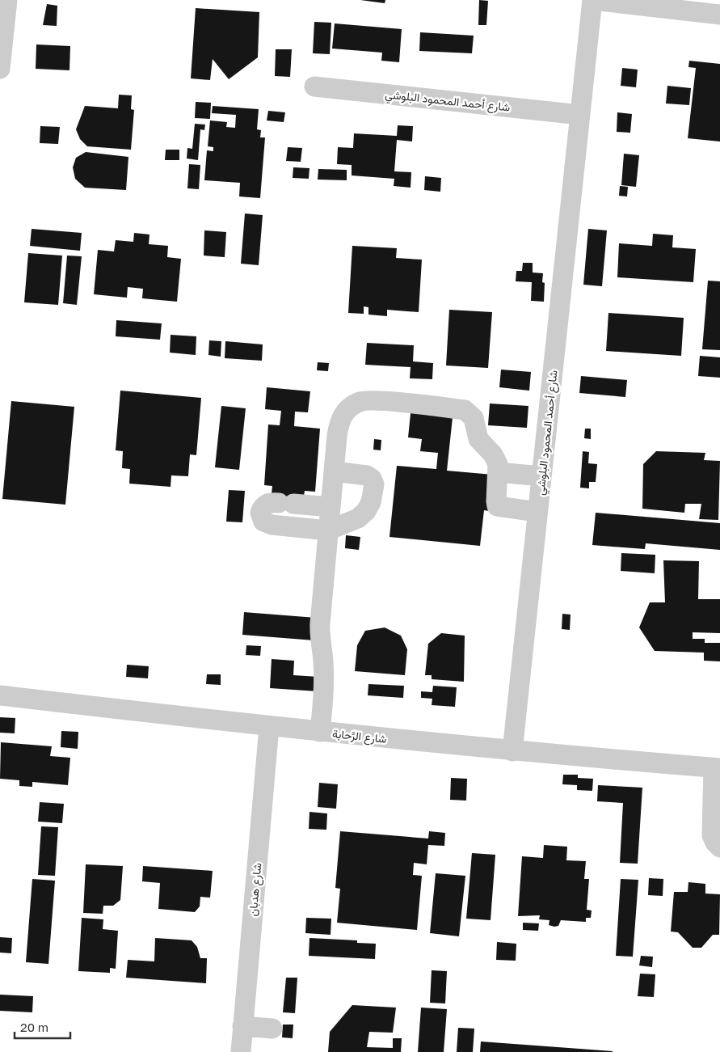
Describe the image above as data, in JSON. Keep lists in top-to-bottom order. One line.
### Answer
{"streets":{"street":["شارع أحمد المحمود البلوشي","شارع الرَّحابة","شارع هدبان"]},"crossings":[["شارع أحمد المحمود البلوشي","شارع الرَّحابة"],["شارع الرَّحابة","شارع هدبان"]],"scale_bar":"20 m"}
